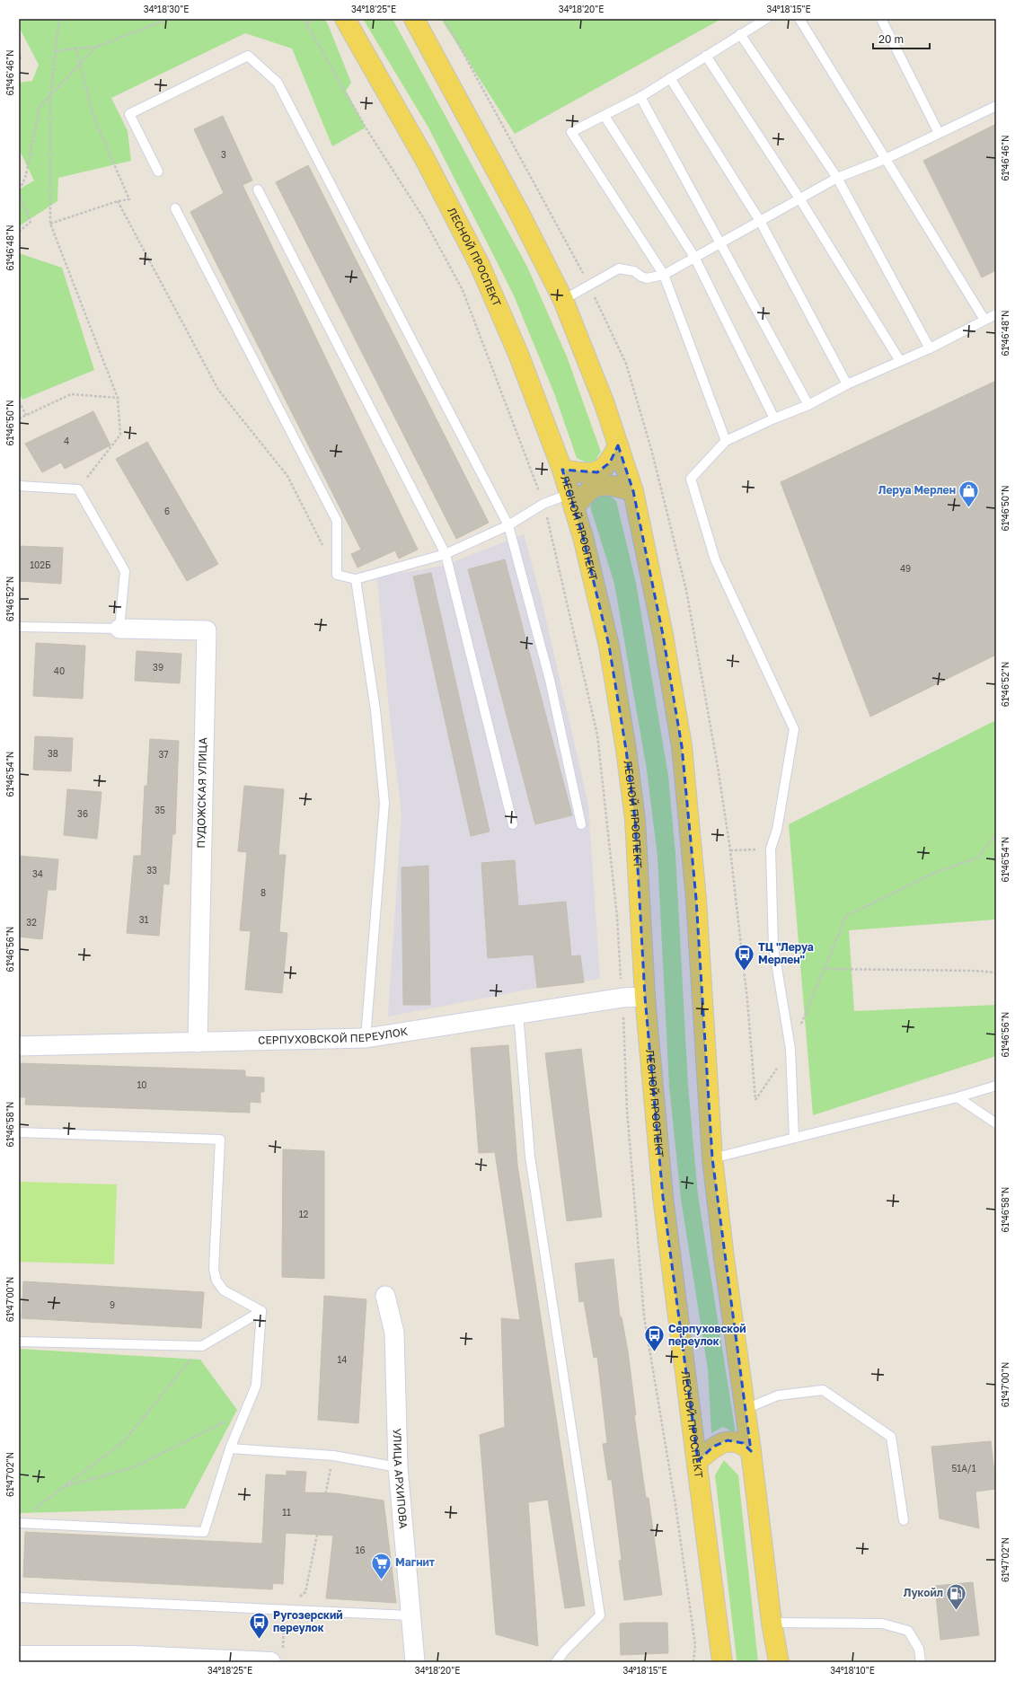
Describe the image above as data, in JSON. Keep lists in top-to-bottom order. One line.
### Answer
{"streets":{"main road":["ЛЕСНОЙ ПРОСПЕКТ"],"street":["ПУДОЖСКАЯ УЛИЦА","СЕРПУХОВСКОЙ ПЕРЕУЛОК","УЛИЦА АРХИПОВА"]},"crossings":[["ЛЕСНОЙ ПРОСПЕКТ","СЕРПУХОВСКОЙ ПЕРЕУЛОК"],["ПУДОЖСКАЯ УЛИЦА","СЕРПУХОВСКОЙ ПЕРЕУЛОК"]],"places":{"shop":["Леруа Мерлен"],"bus stop":["ТЦ \"Леруа Мерлен\"","Серпуховской переулок","Ругозерский переулок"],"supermarket":["Магнит"],"fuel station":["Лукойл"]},"house_numbers":["3","4","6","102Б","49","39","40","38","37","35","36","33","34","8","31","32","10","12","9","14","51А/1","11","16"],"scale_bar":"20 m","coordinates":["34°18'30\"E","34°18'25\"E","34°18'20\"E","34°18'15\"E","61°46'46\"N","61°46'48\"N","61°46'50\"N","61°46'52\"N","61°46'54\"N","61°46'56\"N","61°46'58\"N","61°47'00\"N","61°47'02\"N","34°18'10\"E"]}
